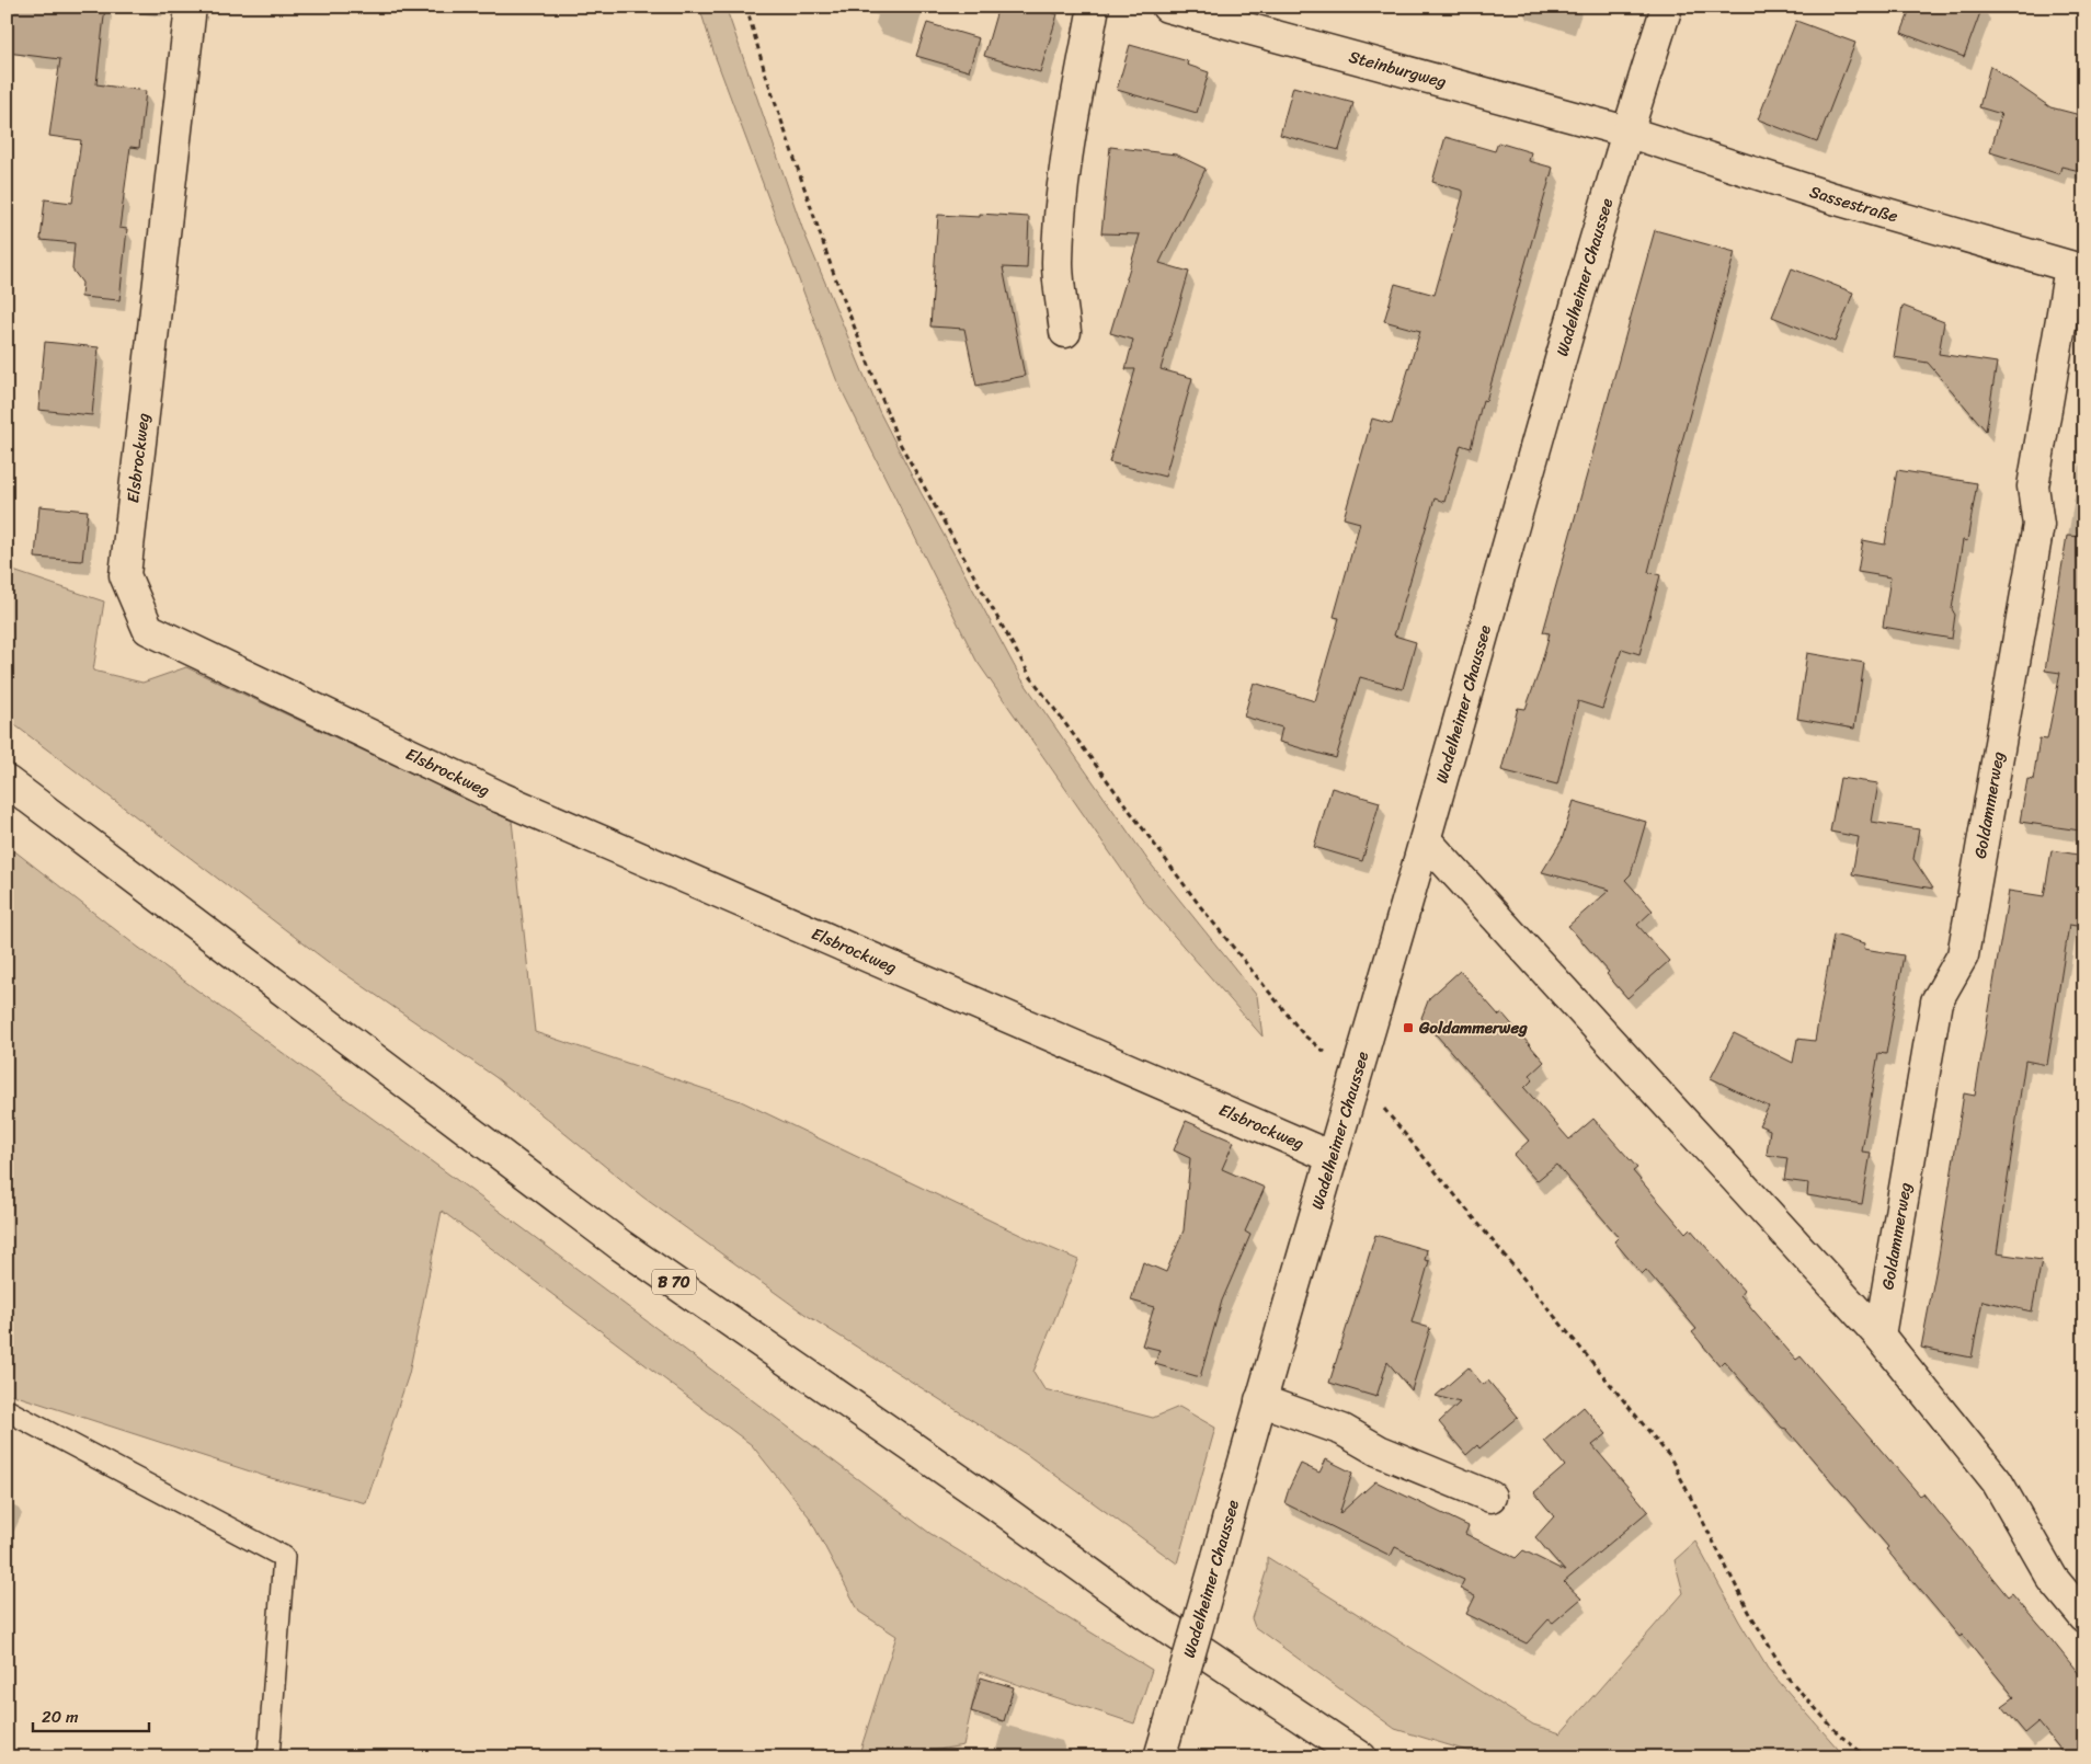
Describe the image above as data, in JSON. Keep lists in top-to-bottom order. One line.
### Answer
{"streets":{"main road":["Steinburgweg","Sassestraße","Wadelheimer Chaussee","Elsbrockweg","Goldammerweg","B 70"]},"crossings":[["Steinburgweg","Sassestraße"],["Steinburgweg","Wadelheimer Chaussee"],["Sassestraße","Wadelheimer Chaussee"],["Sassestraße","Goldammerweg"],["Wadelheimer Chaussee","Elsbrockweg"]],"places":{"transit":["Goldammerweg"]},"scale_bar":"20 m"}
